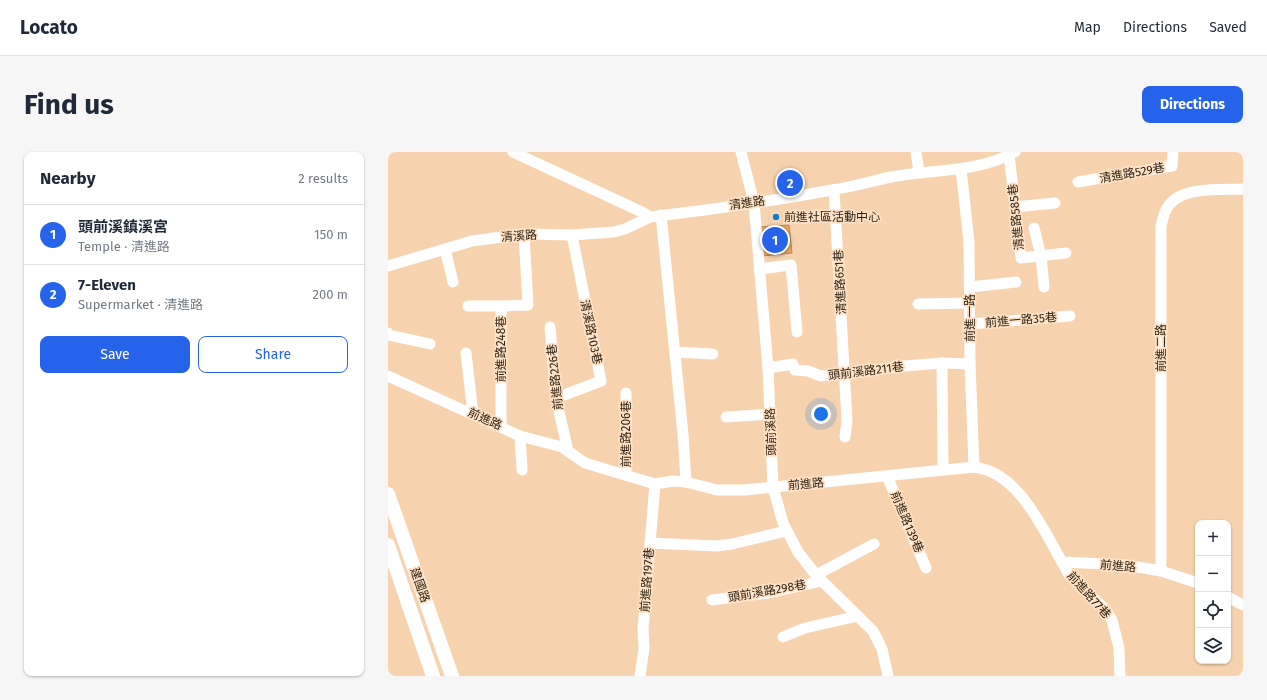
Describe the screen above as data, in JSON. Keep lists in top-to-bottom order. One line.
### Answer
{"streets":{"main road":["建國路"],"street":["清進路529巷","清進路","清進路585巷","清溪路","清進路651巷","前進一路","前進一路35巷","清溪路103巷","前進二路","前進路248巷","頭前溪路211巷","前進路226巷","前進路","頭前溪路","前進路206巷","前進路139巷","前進路197巷","頭前溪路298巷","前進路77巷"]},"crossings":[["清進路","清進路585巷"],["清進路","清溪路"],["清進路","清進路651巷"],["清進路","前進一路"],["清進路","頭前溪路"],["清溪路","清溪路103巷"],["清進路651巷","頭前溪路211巷"],["前進一路","前進一路35巷"],["前進一路","頭前溪路211巷"],["前進一路","前進路"],["清溪路103巷","前進路226巷"],["前進二路","前進路"],["前進路248巷","前進路"],["頭前溪路211巷","頭前溪路"],["前進路226巷","前進路"],["前進路","頭前溪路"],["前進路","前進路206巷"],["前進路","前進路139巷"],["前進路","前進路197巷"],["前進路","前進路77巷"],["頭前溪路","頭前溪路298巷"]],"places":["前進社區活動中心"],"page":{"header":"Locato","nav":["Map","Directions","Saved"],"buttons":["Directions",["Save","Share"]],"title":"Find us","heading":["Nearby","2 results"],"pins":["2","1"],"list":[{"mark":"1","name":"頭前溪鎮溪宮","note":"Temple · 清進路","value":"150 m"},{"mark":"2","name":"7-Eleven","note":"Supermarket · 清進路","value":"200 m"}],"map_buttons":["+","−"]}}
